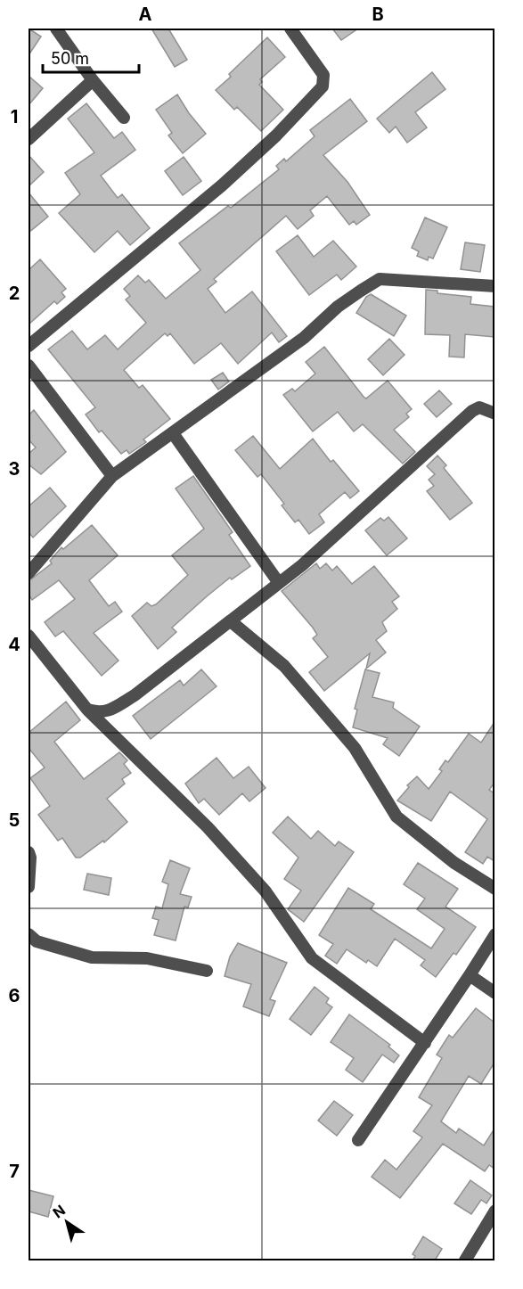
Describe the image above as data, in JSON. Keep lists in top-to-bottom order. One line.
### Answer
{"scale_bar":"50 m","north":"top left","grid":{"columns":["A","B"],"rows":["1","2","3","4","5","6","7"]}}
